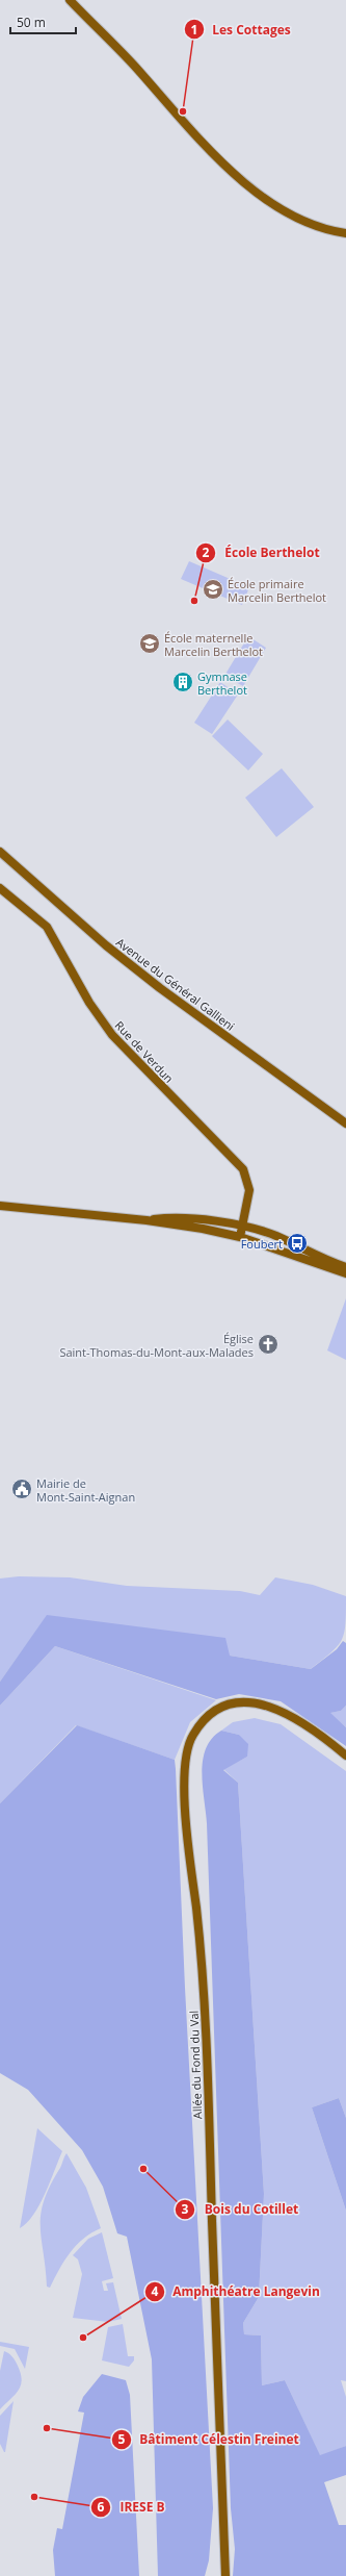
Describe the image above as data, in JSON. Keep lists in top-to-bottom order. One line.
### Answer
{"streets":{"street":["Avenue du Général Gallieni","Rue de Verdun","Allée du Fond du Val"]},"places":{"other":["Les Cottages","École Berthelot","Bois du Cotillet","Amphithéatre Langevin","Bâtiment Célestin Freinet","IRESE B"],"school or university":["École primaire Marcelin Berthelot","École maternelle Marcelin Berthelot"],"building":["Gymnase Berthelot"],"bus stop":["Foubert"],"church":["Église Saint-Thomas-du-Mont-aux-Malades"],"public building":["Mairie de Mont-Saint-Aignan"]},"scale_bar":"50 m"}
